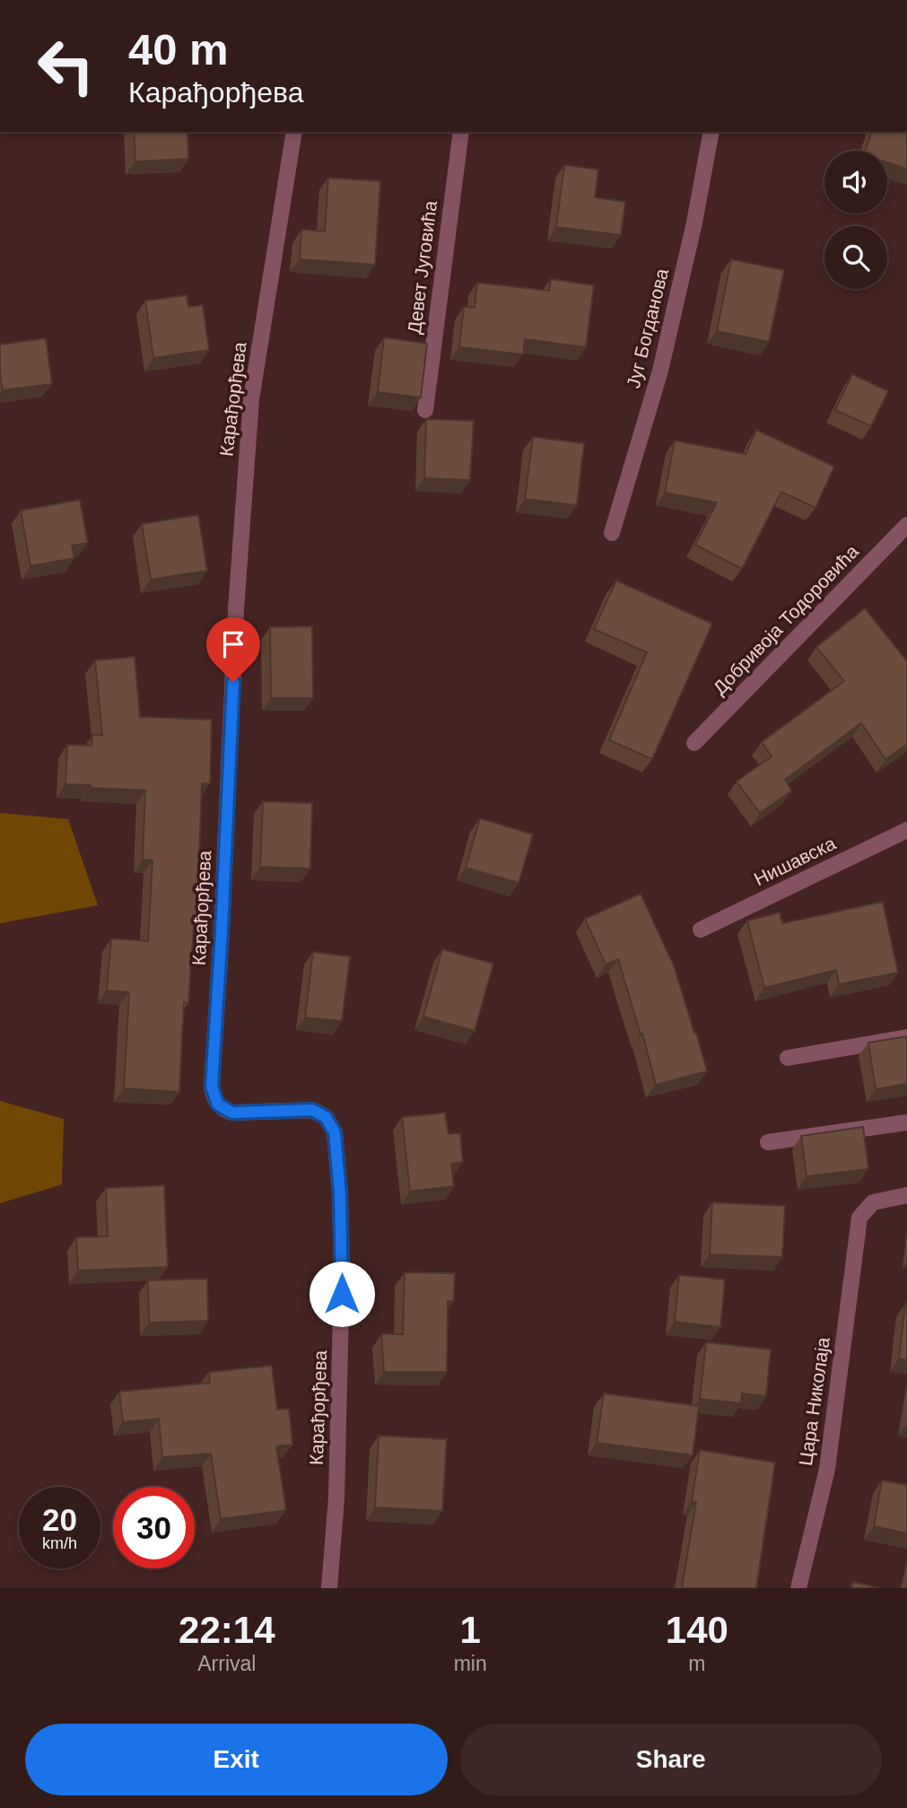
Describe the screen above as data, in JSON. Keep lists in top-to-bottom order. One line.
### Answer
{"streets":{"street":["Девет Југовића","Југ Богданова","Карађорђева","Добривоја Тодоровића","Нишавска","Цара Николаја"]},"page":{"turn":["40 m","Карађорђева"],"speed":"20 km/h","limit":"30","eta":["22:14","Arrival","1","min","140","m"],"buttons":["Exit","Share"]}}
